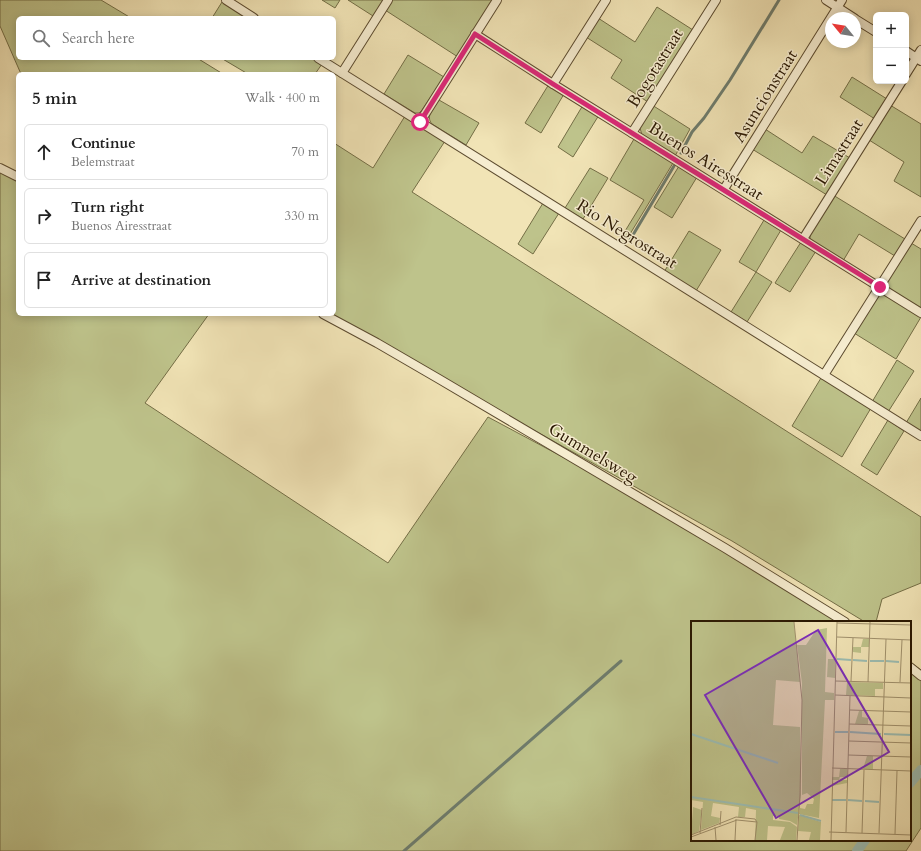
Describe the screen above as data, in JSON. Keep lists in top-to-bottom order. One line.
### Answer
{"streets":{"street":["Bogotastraat","Asuncionstraat","Limastraat","Buenos Airesstraat","Rio Negrostraat","Gummelsweg"]},"crossings":[["Bogotastraat","Buenos Airesstraat"],["Asuncionstraat","Buenos Airesstraat"],["Limastraat","Buenos Airesstraat"]],"north":"top left","page":{"map_buttons":["+","−"],"search":"Search here","heading":["5 min","Walk · 400 m"],"list":[["Continue","Belemstraat","70 m"],["Turn right","Buenos Airesstraat","330 m"],"Arrive at destination"]}}
